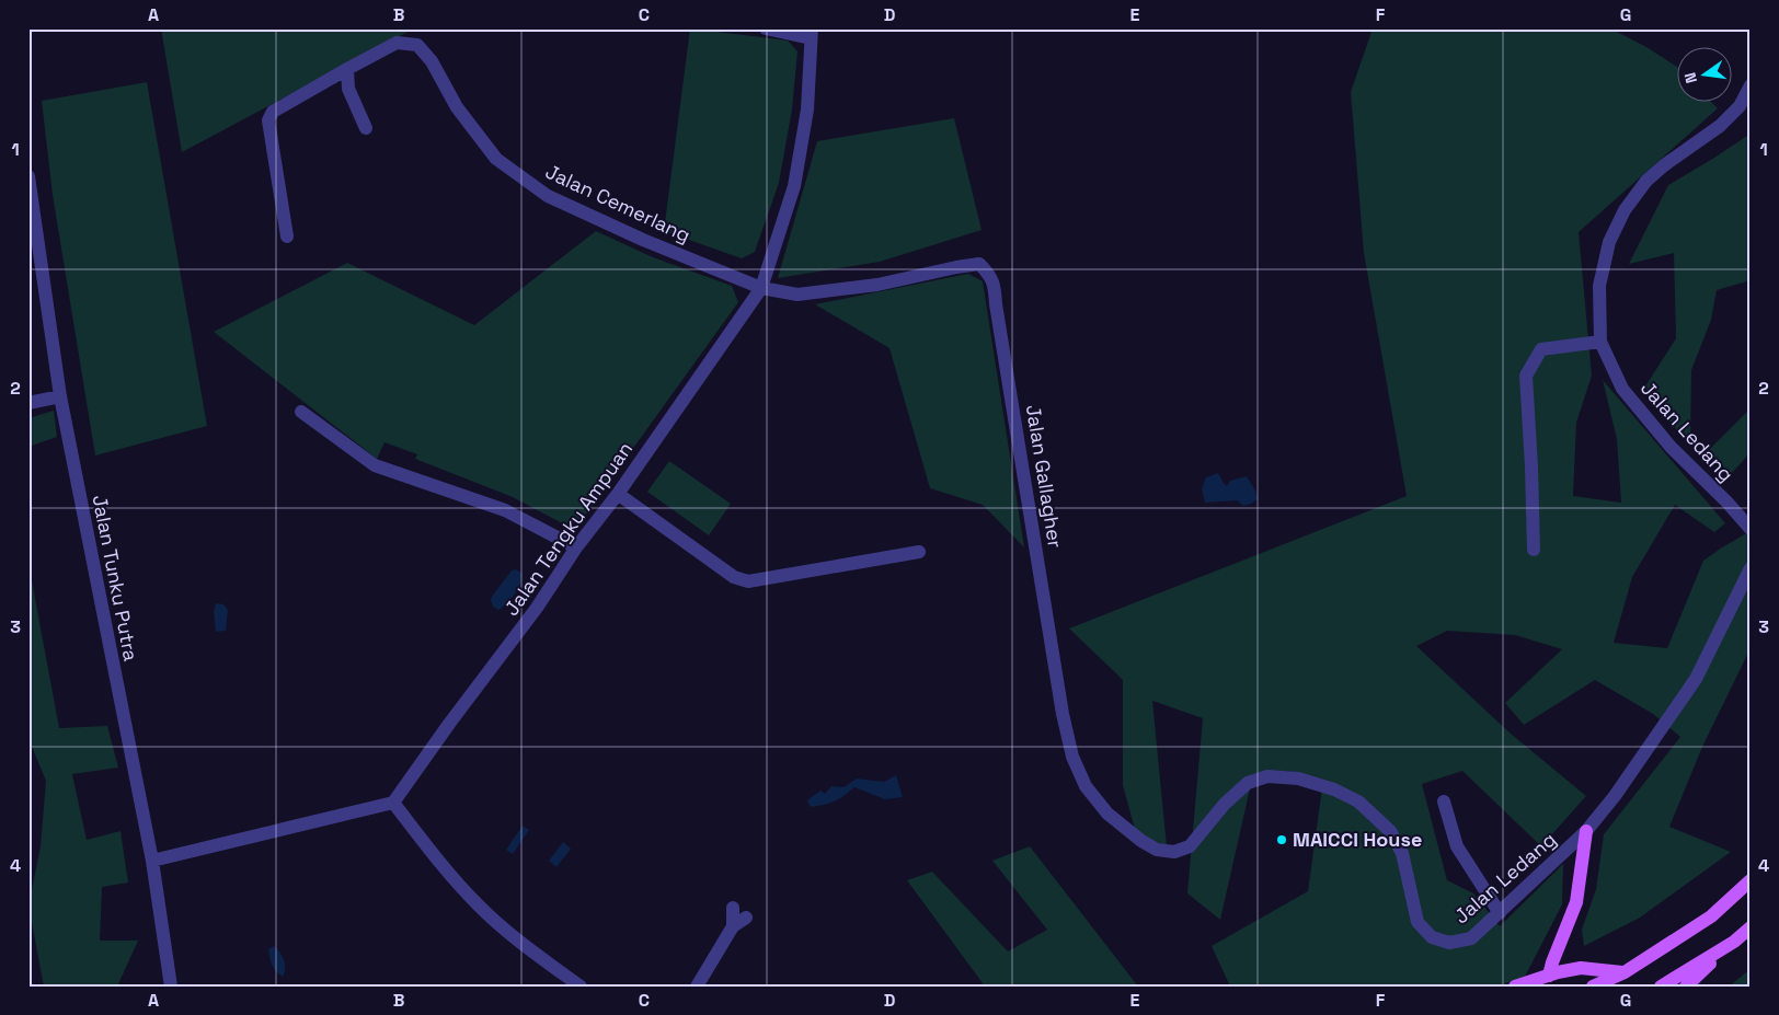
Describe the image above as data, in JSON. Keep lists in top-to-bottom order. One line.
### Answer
{"streets":{"street":["Jalan Cemerlang","Jalan Ledang","Jalan Gallagher","Jalan Tengku Ampuan","Jalan Tunku Putra"]},"crossings":[["Jalan Cemerlang","Jalan Gallagher"],["Jalan Cemerlang","Jalan Tengku Ampuan"],["Jalan Ledang","Jalan Gallagher"],["Jalan Gallagher","Jalan Tengku Ampuan"]],"places":["MAICCI House"],"north":"left","grid":{"columns":["A","B","C","D","E","F","G"],"rows":["1","2","3","4"]}}
